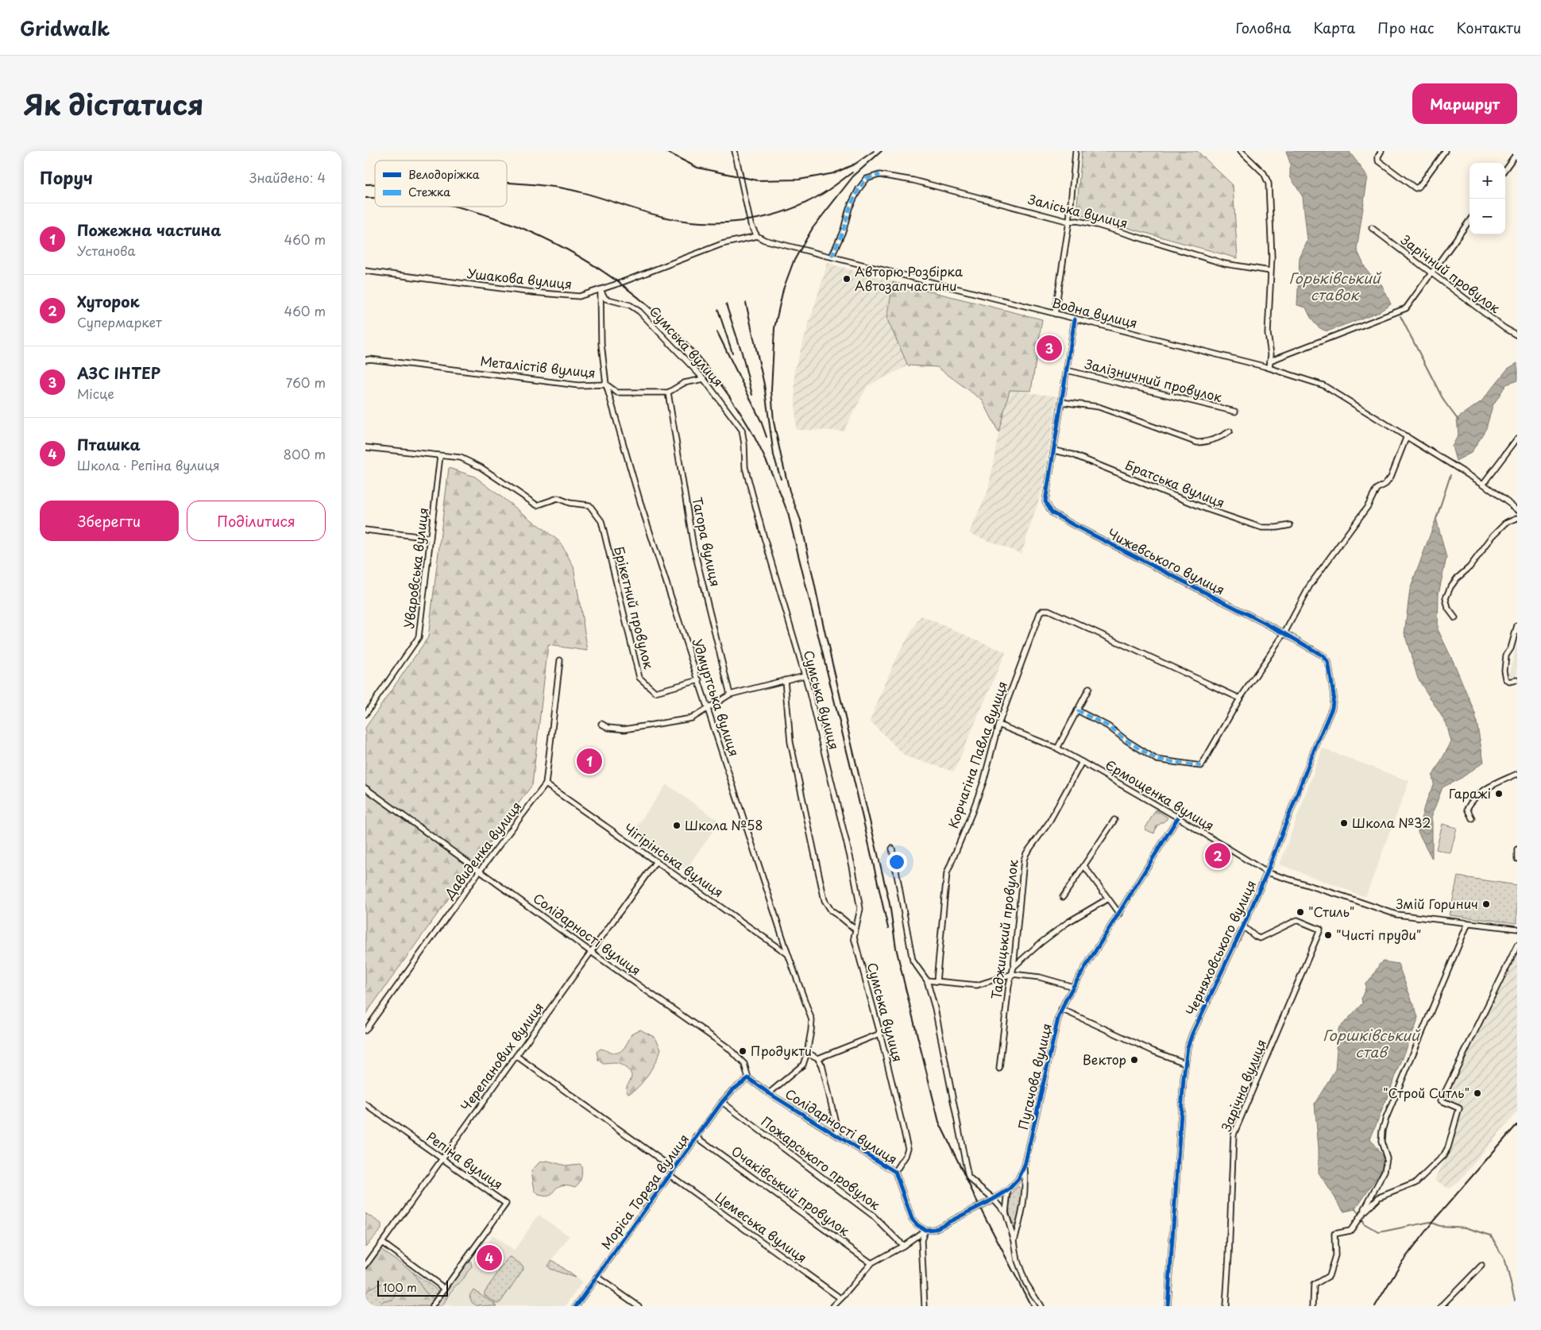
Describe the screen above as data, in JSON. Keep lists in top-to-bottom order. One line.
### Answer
{"streets":{"street":["Заліська вулиця","Зарічний провулок","Ушакова вулиця","Водна вулиця","Сумська вулиця","Металістів вулиця","Залізничний провулок","Братська вулиця","Тагора вулиця","Чижевського вулиця","Уваровська вулиця","Брiкетний провулок","Удмуртська вулиця","Корчагіна Павла вулиця","Єрмощенка вулиця","Давиденка вулиця","Чiгiрiнська вулиця","Таджицький провулок","Солідарності вулиця","Черняховського вулиця","Черепанових вулиця","Пугачова вулиця","Зарічна вулиця","Репiна вулиця","Пожарського провулок","Очакiвський провулок","Моріса Тореза вулиця","Цемеська вулиця"]},"crossings":[["Заліська вулиця","Водна вулиця"],["Ушакова вулиця","Водна вулиця"],["Ушакова вулиця","Сумська вулиця"],["Ушакова вулиця","Удмуртська вулиця"],["Сумська вулиця","Металістів вулиця"],["Сумська вулиця","Удмуртська вулиця"],["Сумська вулиця","Солідарності вулиця"],["Металістів вулиця","Тагора вулиця"],["Металістів вулиця","Удмуртська вулиця"],["Братська вулиця","Чижевського вулиця"],["Чижевського вулиця","Черняховського вулиця"],["Уваровська вулиця","Брiкетний провулок"],["Брiкетний провулок","Удмуртська вулиця"],["Удмуртська вулиця","Чiгiрiнська вулиця"],["Удмуртська вулиця","Солідарності вулиця"],["Корчагіна Павла вулиця","Єрмощенка вулиця"],["Єрмощенка вулиця","Таджицький провулок"],["Єрмощенка вулиця","Черняховського вулиця"],["Єрмощенка вулиця","Пугачова вулиця"],["Давиденка вулиця","Чiгiрiнська вулиця"],["Давиденка вулиця","Солідарності вулиця"],["Чiгiрiнська вулиця","Черепанових вулиця"],["Солідарності вулиця","Черепанових вулиця"],["Солідарності вулиця","Пугачова вулиця"],["Солідарності вулиця","Моріса Тореза вулиця"],["Черняховського вулиця","Зарічна вулиця"],["Черепанових вулиця","Репiна вулиця"],["Пожарського провулок","Моріса Тореза вулиця"],["Очакiвський провулок","Моріса Тореза вулиця"],["Моріса Тореза вулиця","Цемеська вулиця"]],"water":["Горьківський ставок","Горшківський став"],"places":["Авторю Розбірка Автозапчастини","Гаражі","Школа №32","Школа №58","Змій Горинич","\"Стиль\"","\"Чисті пруди\"","Продукти","Вектор","\"Строй Ситль\""],"legend":["Велодоріжка","Стежка"],"scale_bar":"100 m","page":{"header":"Gridwalk","nav":["Головна","Карта","Про нас","Контакти"],"title":"Як дістатися","buttons":["Маршрут",["Зберегти","Поділитися"]],"heading":["Поруч","Знайдено: 4"],"map_buttons":["+","−"],"list":[{"mark":"1","name":"Пожежна частина","note":"Установа","value":"460 m"},{"mark":"2","name":"Хуторок","note":"Супермаркет","value":"460 m"},{"mark":"3","name":"АЗС ІНТЕР","note":"Місце","value":"760 m"},{"mark":"4","name":"Пташка","note":"Школа · Репiна вулиця","value":"800 m"}],"pins":["3","1","2","4"],"scale":"100 m"}}
